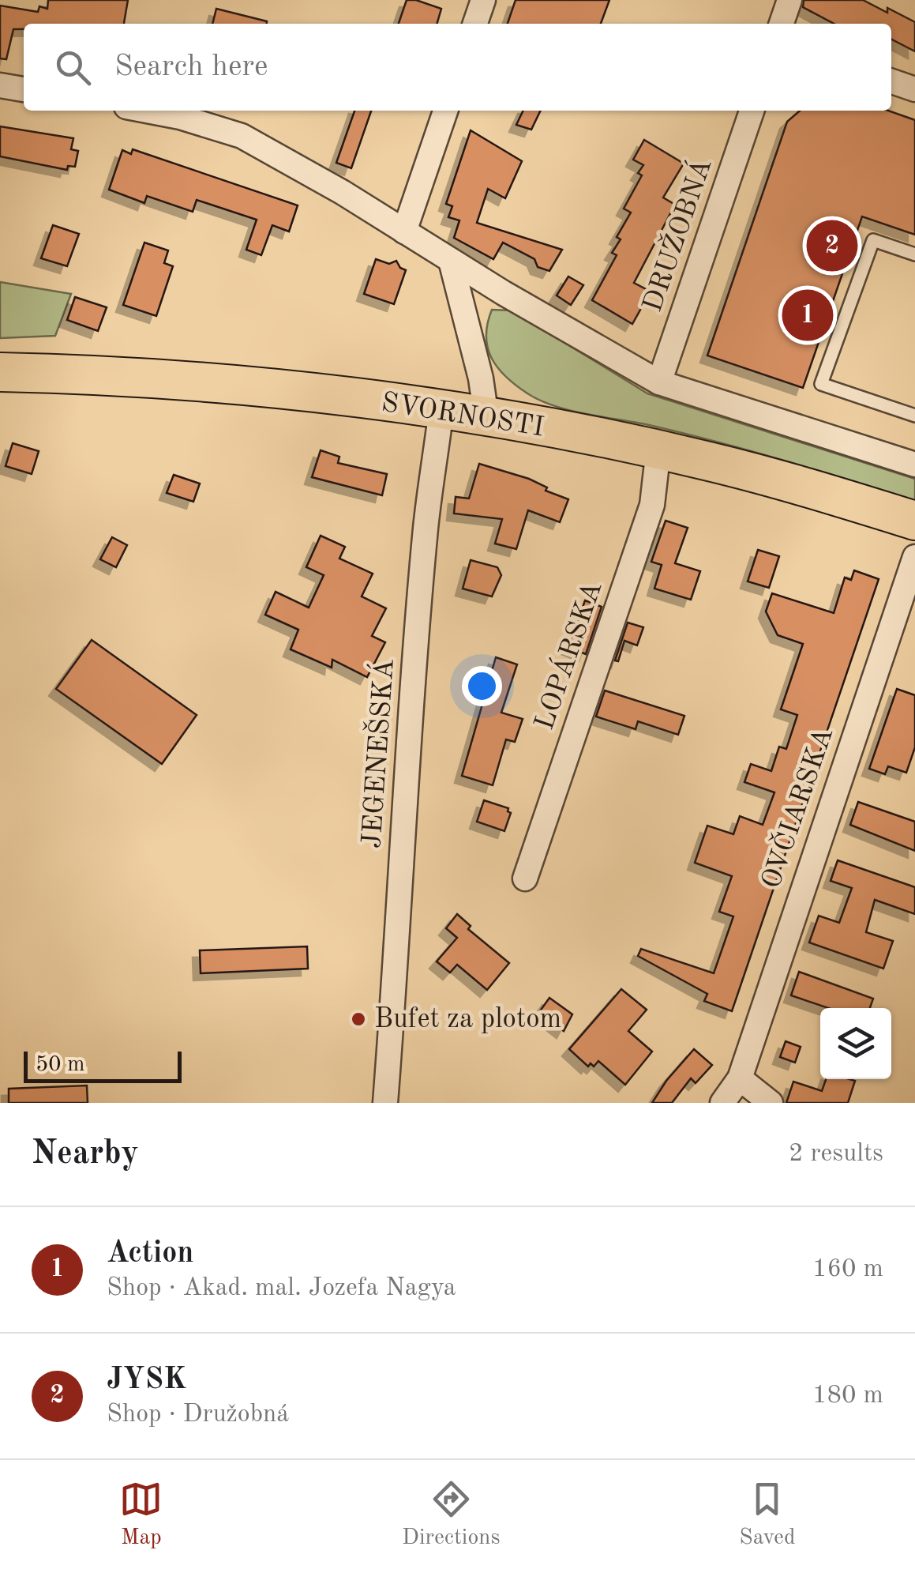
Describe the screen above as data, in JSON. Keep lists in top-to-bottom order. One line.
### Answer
{"streets":{"main road":["SVORNOSTI"],"street":["DRUŽOBNÁ","LOPÁRSKA","JEGENEŠSKÁ","OVČIARSKA"]},"crossings":[["SVORNOSTI","LOPÁRSKA"],["SVORNOSTI","JEGENEŠSKÁ"]],"places":["Bufet za plotom"],"scale_bar":"50 m","page":{"search":"Search here","pins":["2","1"],"scale":"50 m","heading":["Nearby","2 results"],"list":[{"mark":"1","name":"Action","note":"Shop · Akad. mal. Jozefa Nagya","value":"160 m"},{"mark":"2","name":"JYSK","note":"Shop · Družobná","value":"180 m"}],"nav":["Map","Directions","Saved"]}}
